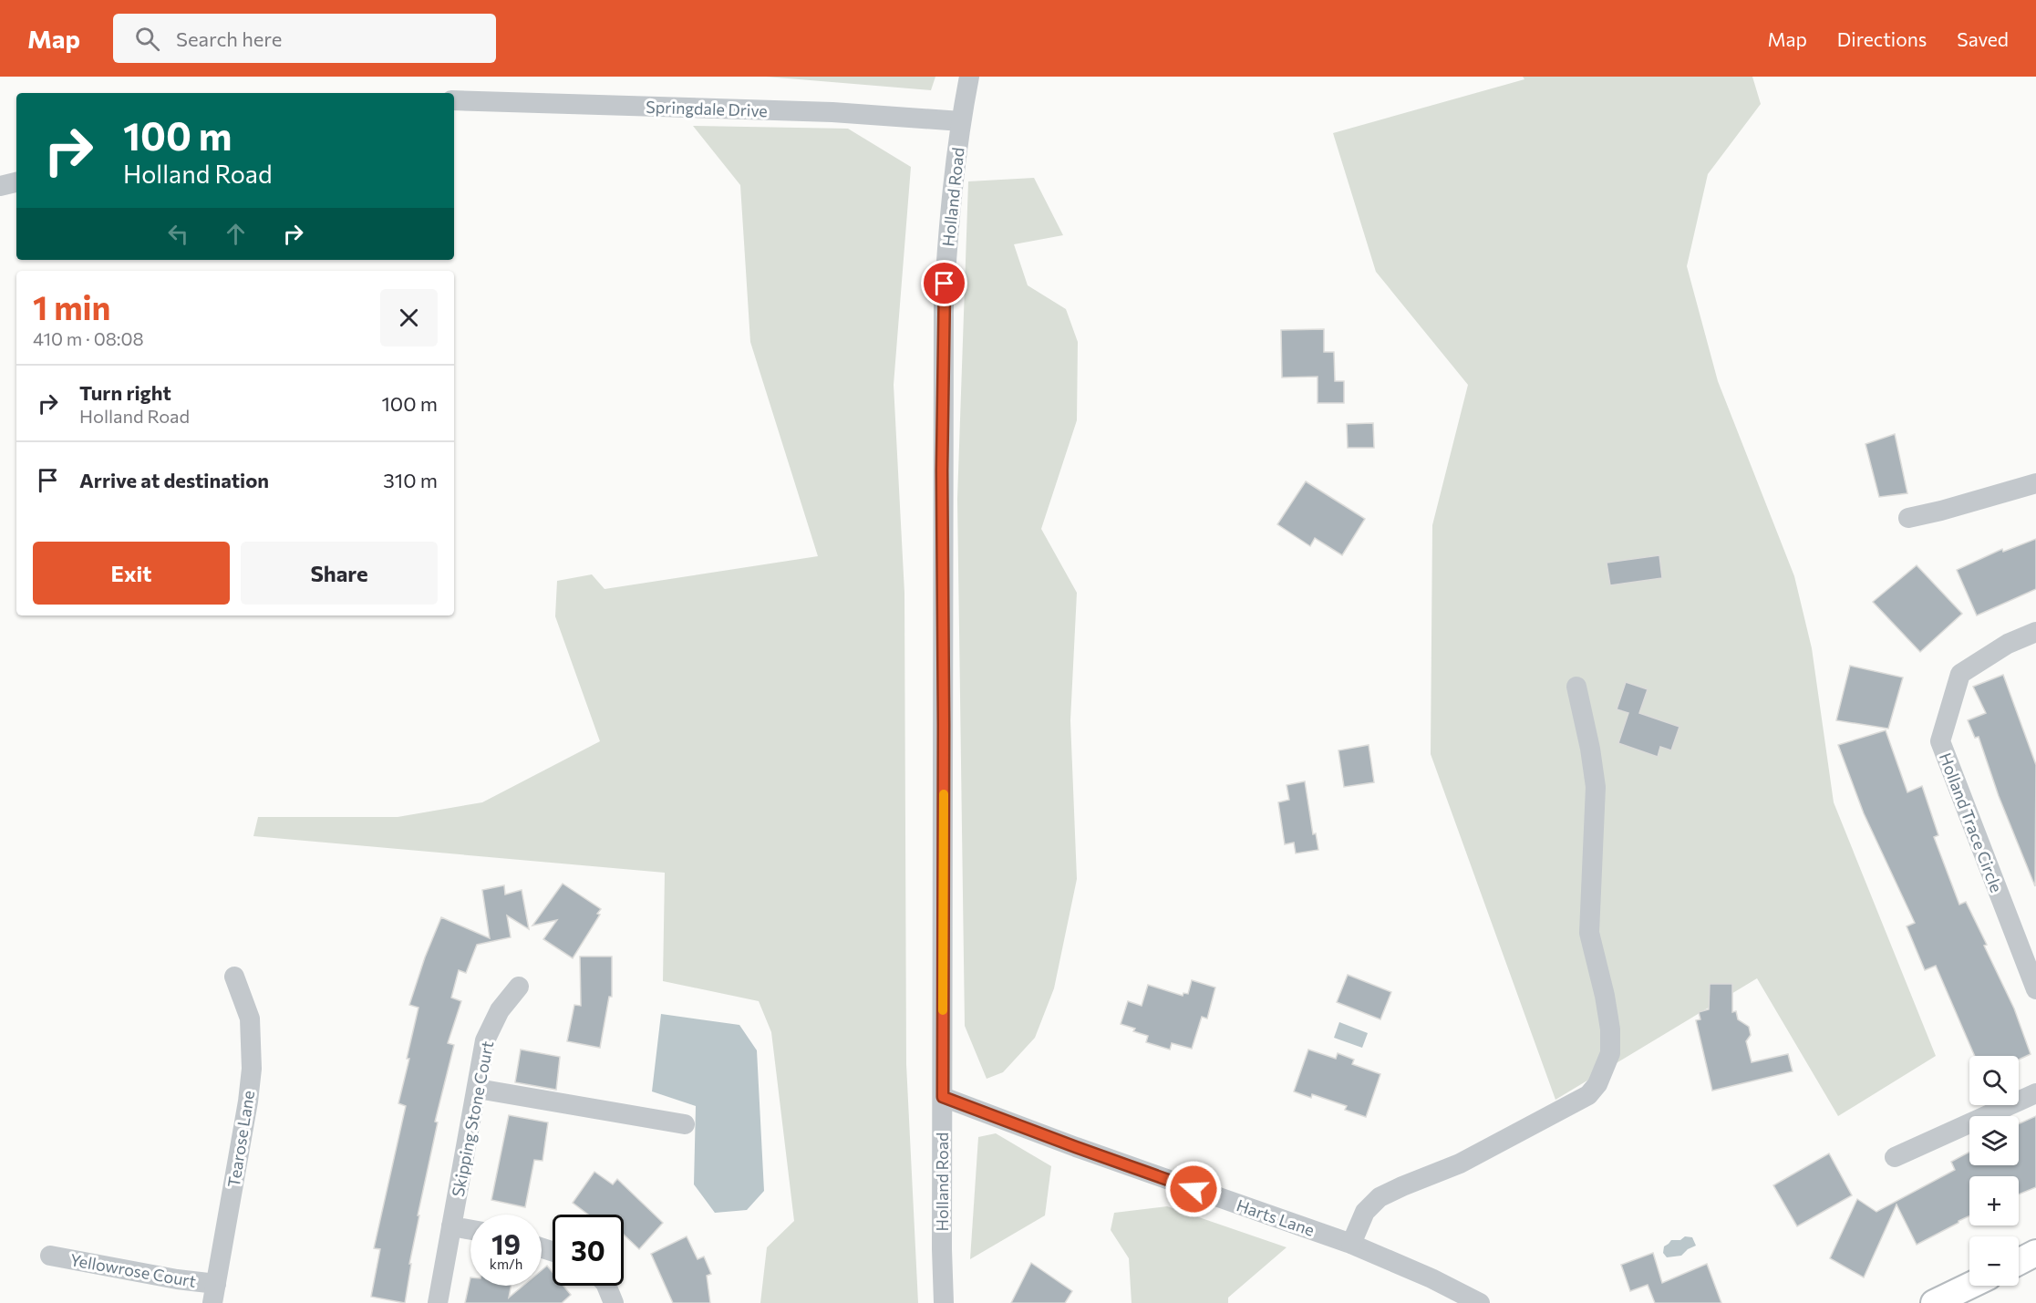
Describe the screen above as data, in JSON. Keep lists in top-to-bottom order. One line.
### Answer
{"streets":{"street":["Springdale Drive","Holland Road","Holland Trace Circle","Skipping Stone Court","Tearose Lane","Harts Lane","Yellowrose Court"]},"crossings":[["Springdale Drive","Holland Road"],["Holland Road","Harts Lane"],["Tearose Lane","Yellowrose Court"]],"page":{"header":"Map","search":"Search here","nav":["Map","Directions","Saved"],"turn":["100 m","Holland Road"],"heading":["1 min","410 m · 08:08"],"list":[{"name":"Turn right","note":"Holland Road","value":"100 m"},{"name":"Arrive at destination","value":"310 m"}],"buttons":["Exit","Share"],"map_buttons":["+","−"],"speed":"19 km/h","limit":"30"}}
